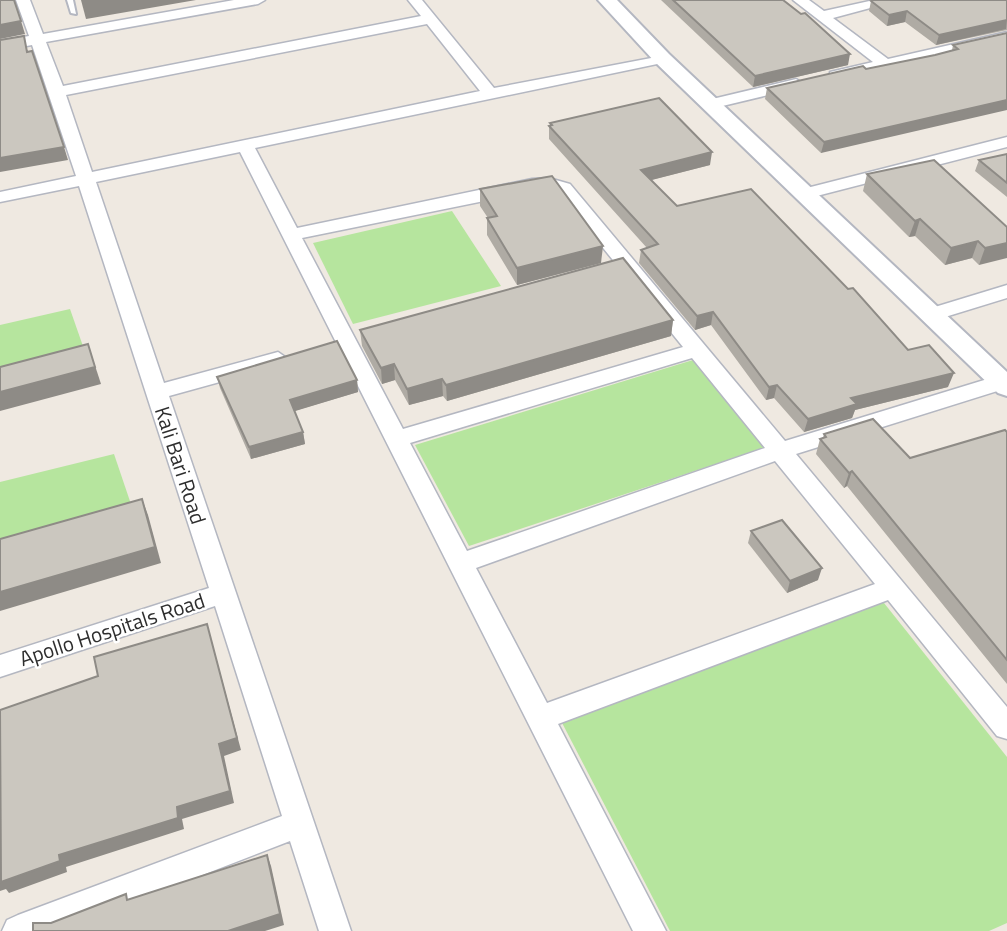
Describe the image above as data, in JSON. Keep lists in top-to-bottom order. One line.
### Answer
{"streets":{"street":["Kali Bari Road","Apollo Hospitals Road"]},"crossings":[["Kali Bari Road","Apollo Hospitals Road"]]}
